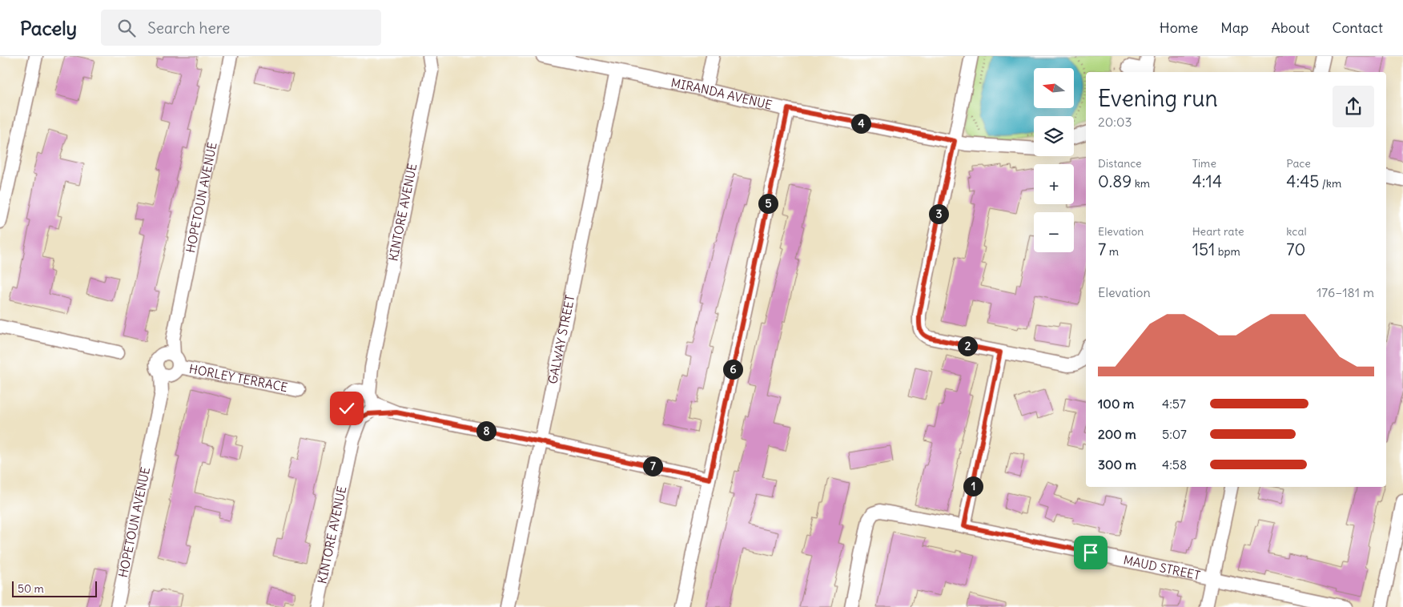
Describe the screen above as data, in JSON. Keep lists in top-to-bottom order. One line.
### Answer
{"streets":{"street":["MIRANDA AVENUE","HOPETOUN AVENUE","KINTORE AVENUE","GALWAY STREET","HORLEY TERRACE","MAUD STREET"]},"crossings":[["MIRANDA AVENUE","GALWAY STREET"],["HOPETOUN AVENUE","HORLEY TERRACE"]],"scale_bar":"50 m","north":"left","page":{"header":"Pacely","search":"Search here","nav":["Home","Map","About","Contact"],"map_buttons":["+","−"],"heading":["Evening run","20:03"],"pins":["4","5","3","2","6","8","7","1"],"stats":[["Distance","0.89 km"],["Time","4:14"],["Pace","4:45 /km"],["Elevation","7 m"],["Heart rate","151 bpm"],["kcal","70"]],"chart":["Elevation","176–181 m"],"list":[{"name":"100 m","note":"4:57"},{"name":"200 m","note":"5:07"},{"name":"300 m","note":"4:58"}],"scale":"50 m"}}
